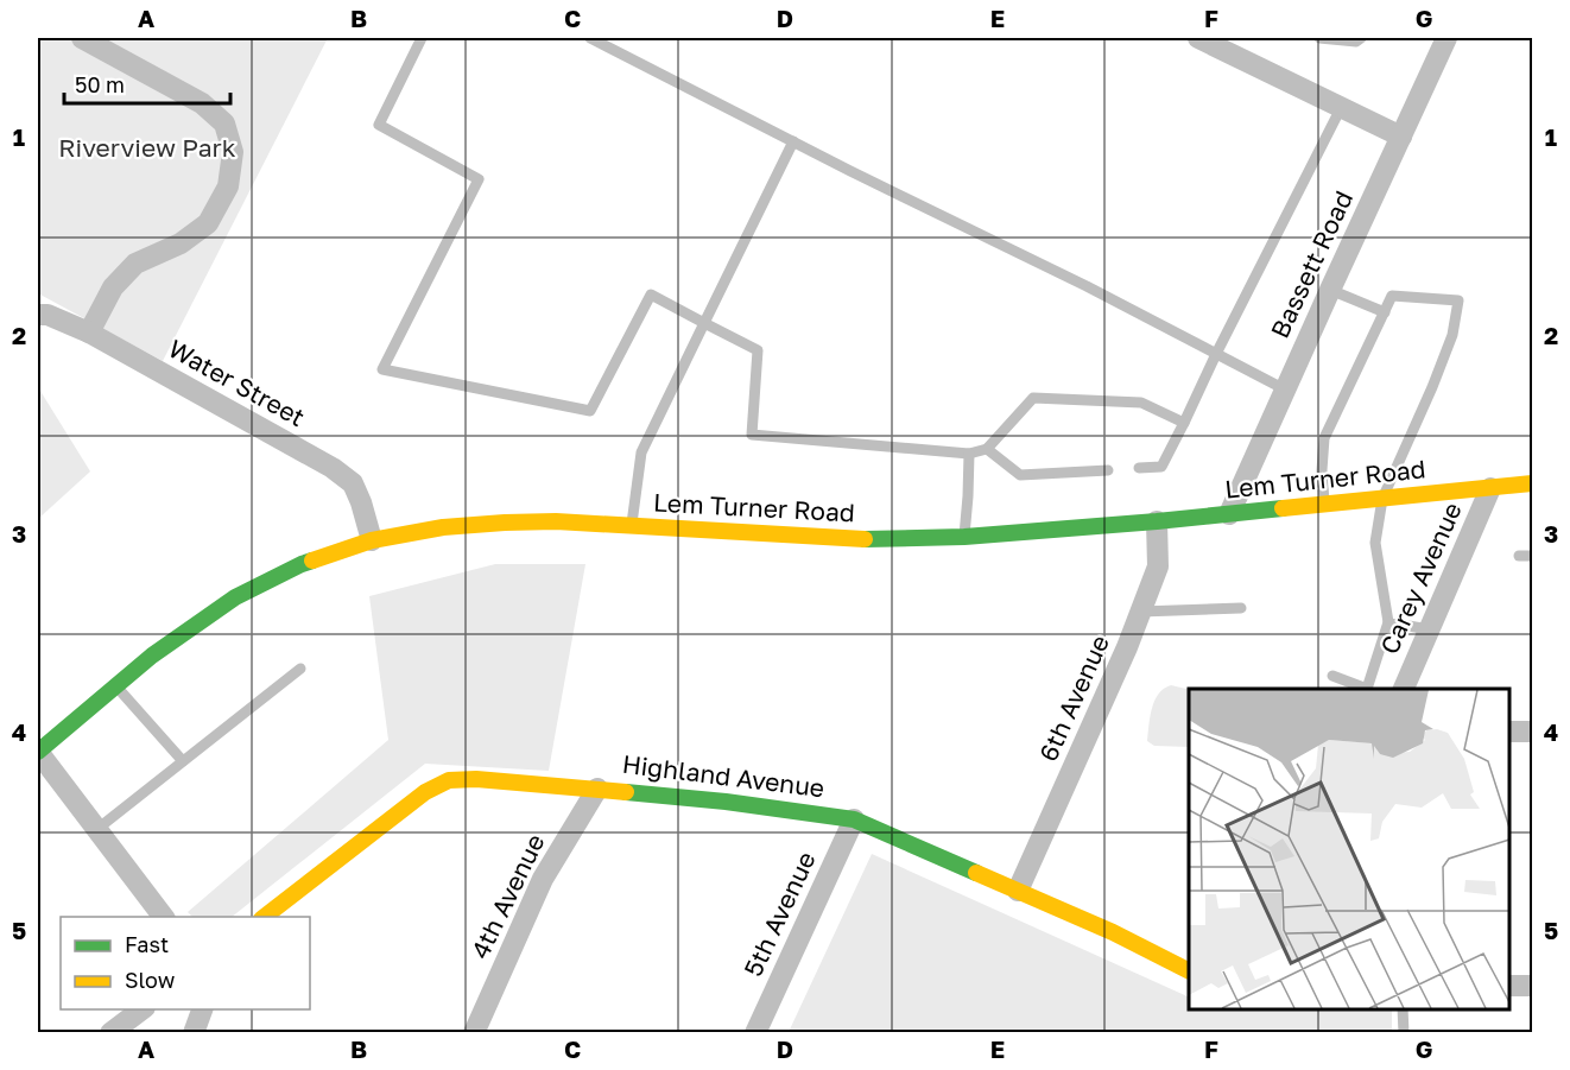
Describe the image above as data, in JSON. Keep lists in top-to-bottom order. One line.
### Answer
{"streets":{"main road":["Lem Turner Road","Highland Avenue"],"street":["Bassett Road","Water Street","Carey Avenue","6th Avenue","4th Avenue","5th Avenue"]},"crossings":[["Bassett Road","Lem Turner Road"],["Water Street","Lem Turner Road"],["Lem Turner Road","Carey Avenue"],["Lem Turner Road","6th Avenue"],["6th Avenue","Highland Avenue"],["Highland Avenue","4th Avenue"],["Highland Avenue","5th Avenue"]],"parks":["Riverview Park"],"legend":["Fast","Slow"],"scale_bar":"50 m","grid":{"columns":["A","B","C","D","E","F","G"],"rows":["1","2","3","4","5"]}}
